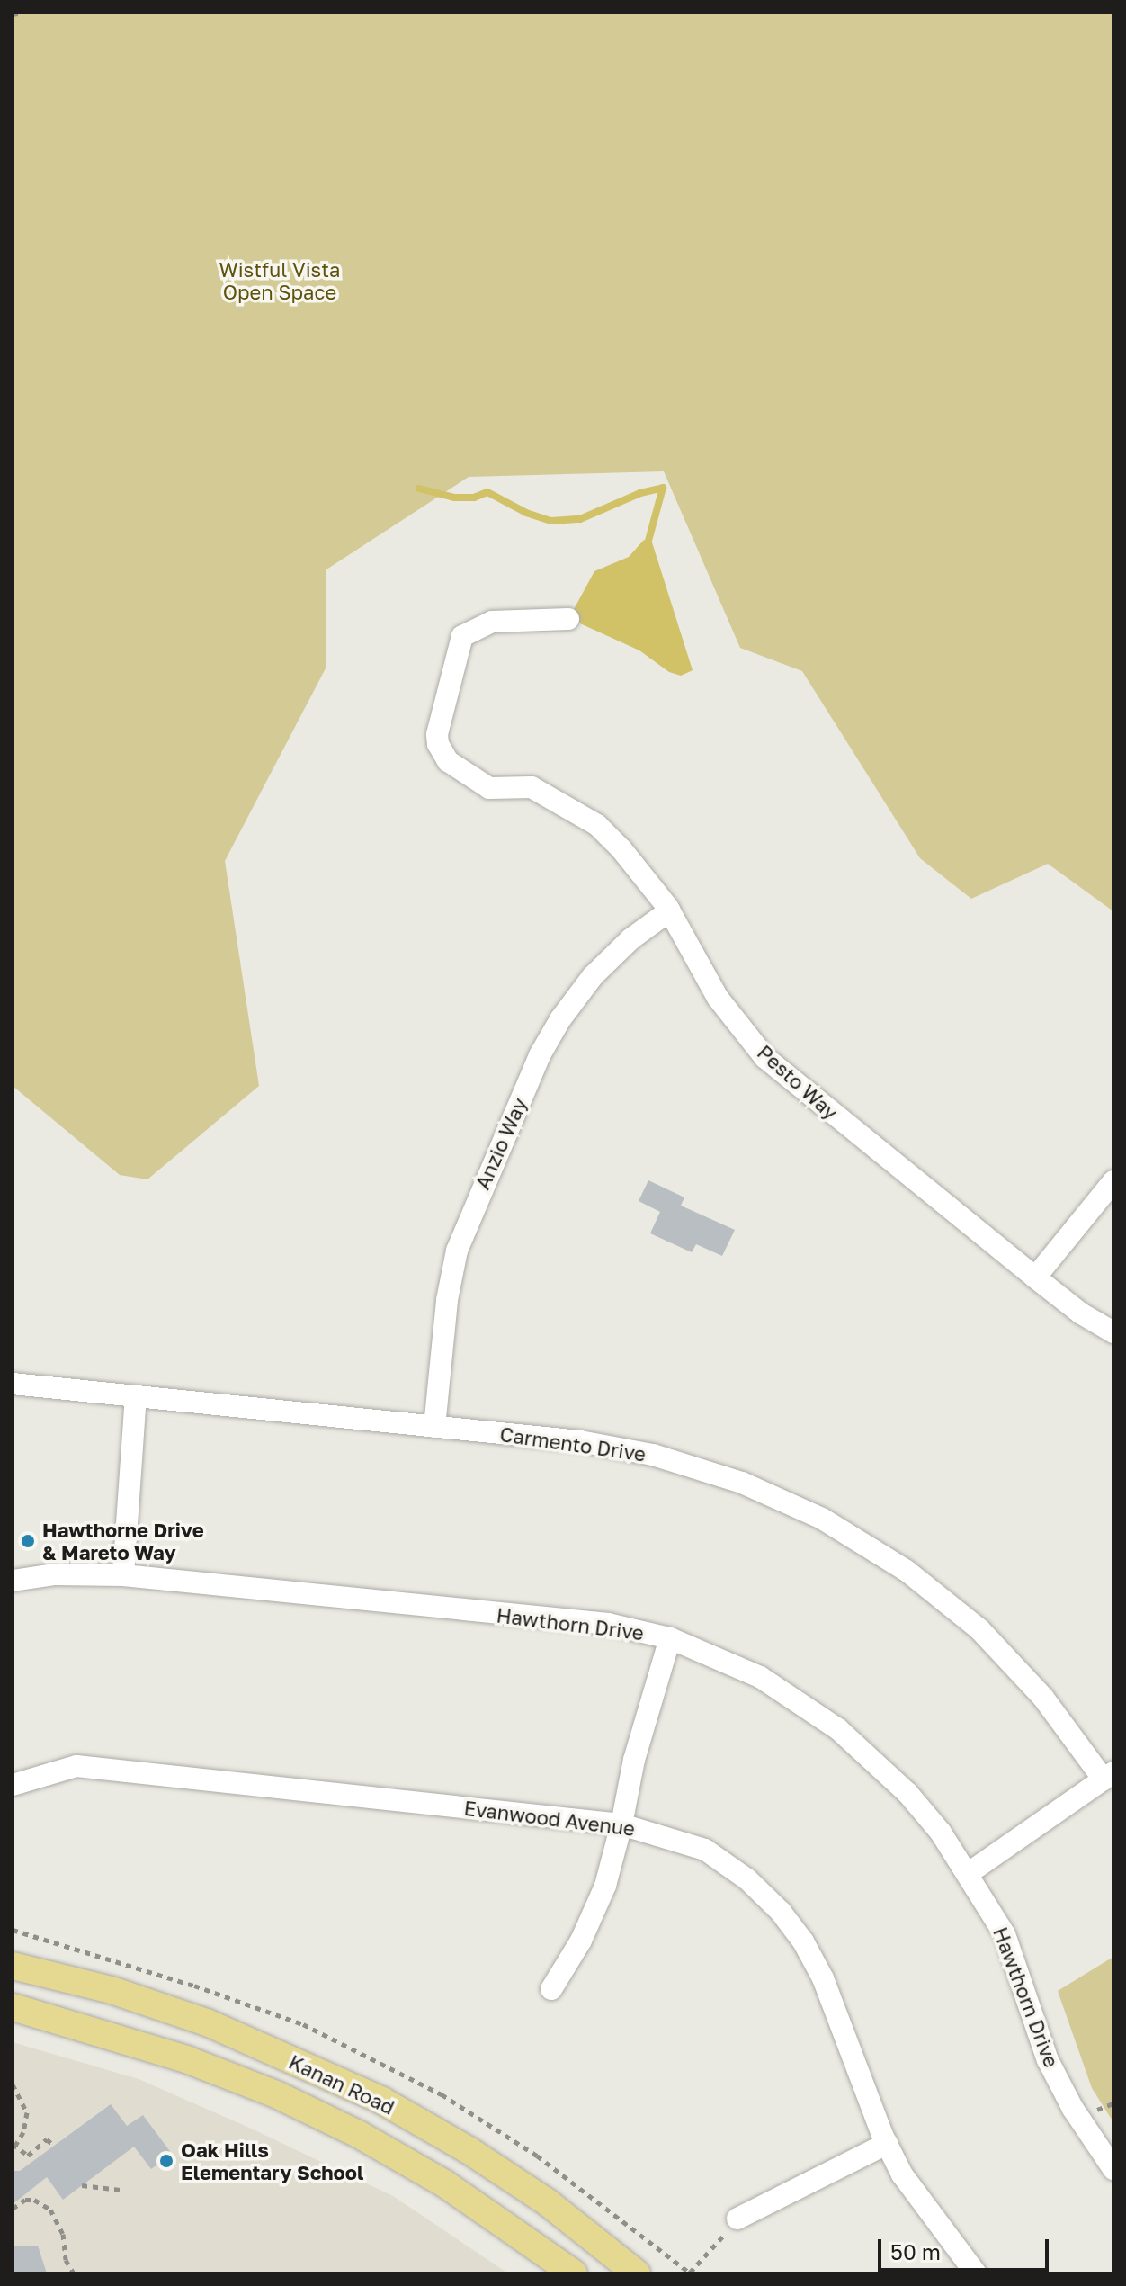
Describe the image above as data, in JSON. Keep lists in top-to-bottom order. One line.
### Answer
{"streets":{"main road":["Kanan Road"],"street":["Pesto Way","Anzio Way","Carmento Drive","Hawthorn Drive","Evanwood Avenue"]},"crossings":[["Pesto Way","Anzio Way"],["Anzio Way","Carmento Drive"]],"parks":["Wistful Vista Open Space"],"places":["Hawthorne Drive & Mareto Way","Oak Hills Elementary School"],"scale_bar":"50 m"}
